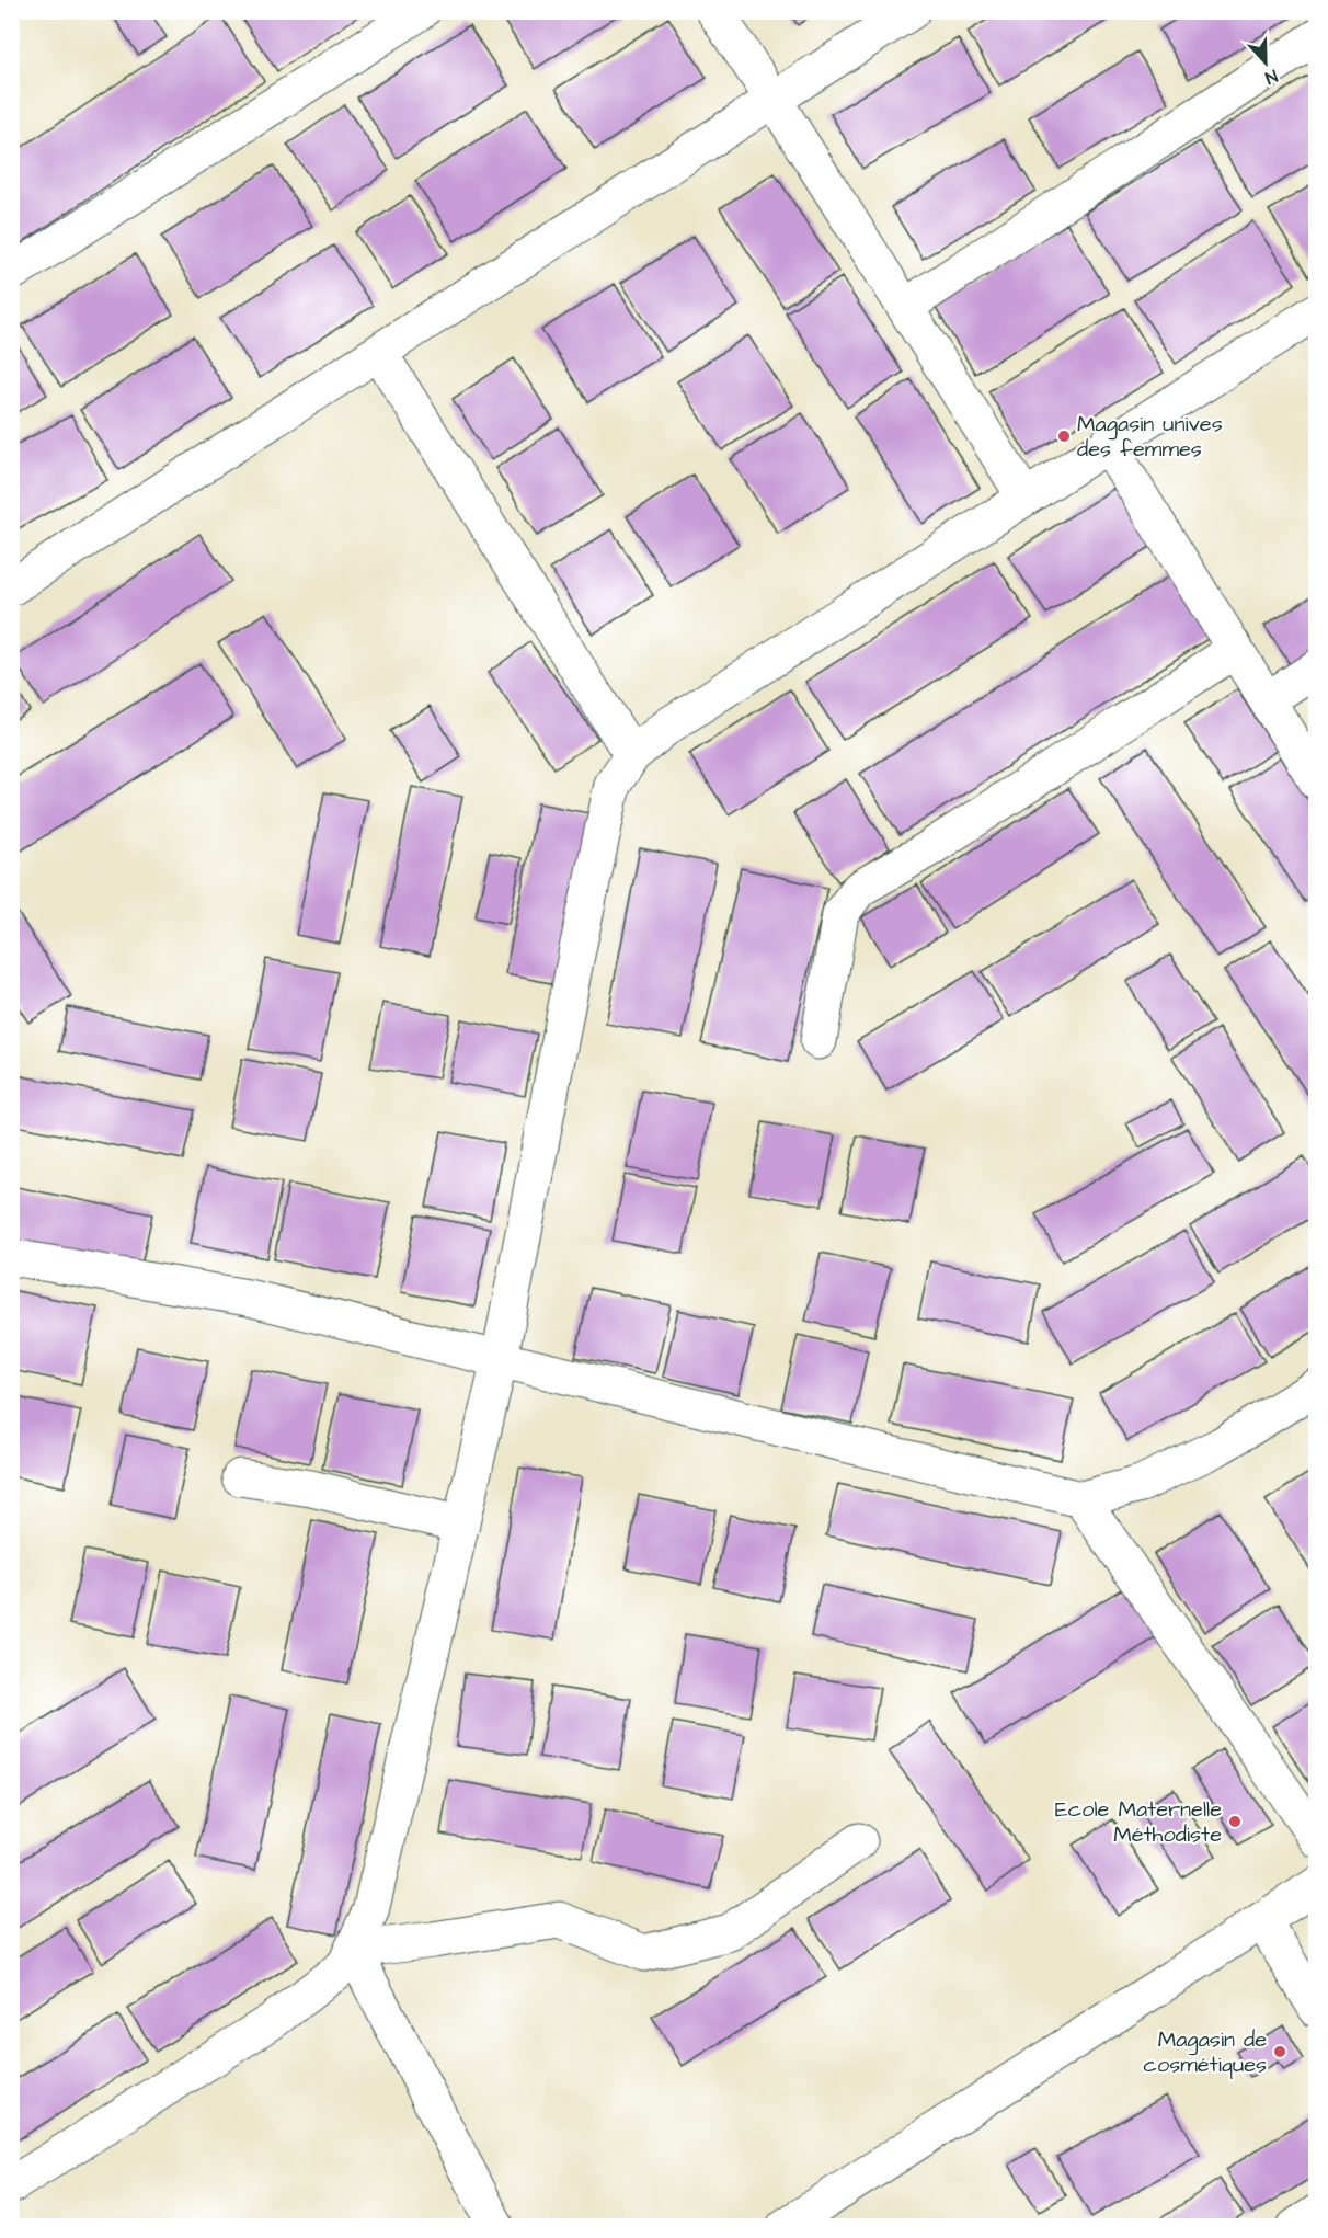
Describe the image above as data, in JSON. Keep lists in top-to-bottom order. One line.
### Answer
{"places":["Magasin unives des femmes","Ecole Maternelle Méthodiste","Magasin de cosmétiques"],"north":"bottom"}
